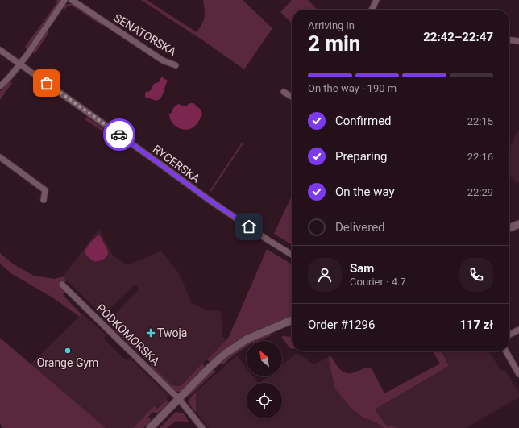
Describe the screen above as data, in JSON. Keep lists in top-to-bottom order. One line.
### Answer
{"streets":{"street":["SENATORSKA","RYCERSKA","PODKOMORSKA"]},"places":{"health":["Twoja"],"other":["Orange Gym"]},"north":"top left","page":{"heading":["2 min","Arriving in","22:42–22:47"],"panel":["Sam","Courier · 4.7","Order #1296","117 zł"],"bar":"On the way · 190 m","list":[["Confirmed","22:15"],["Preparing","22:16"],["On the way","22:29"],"Delivered"]}}
